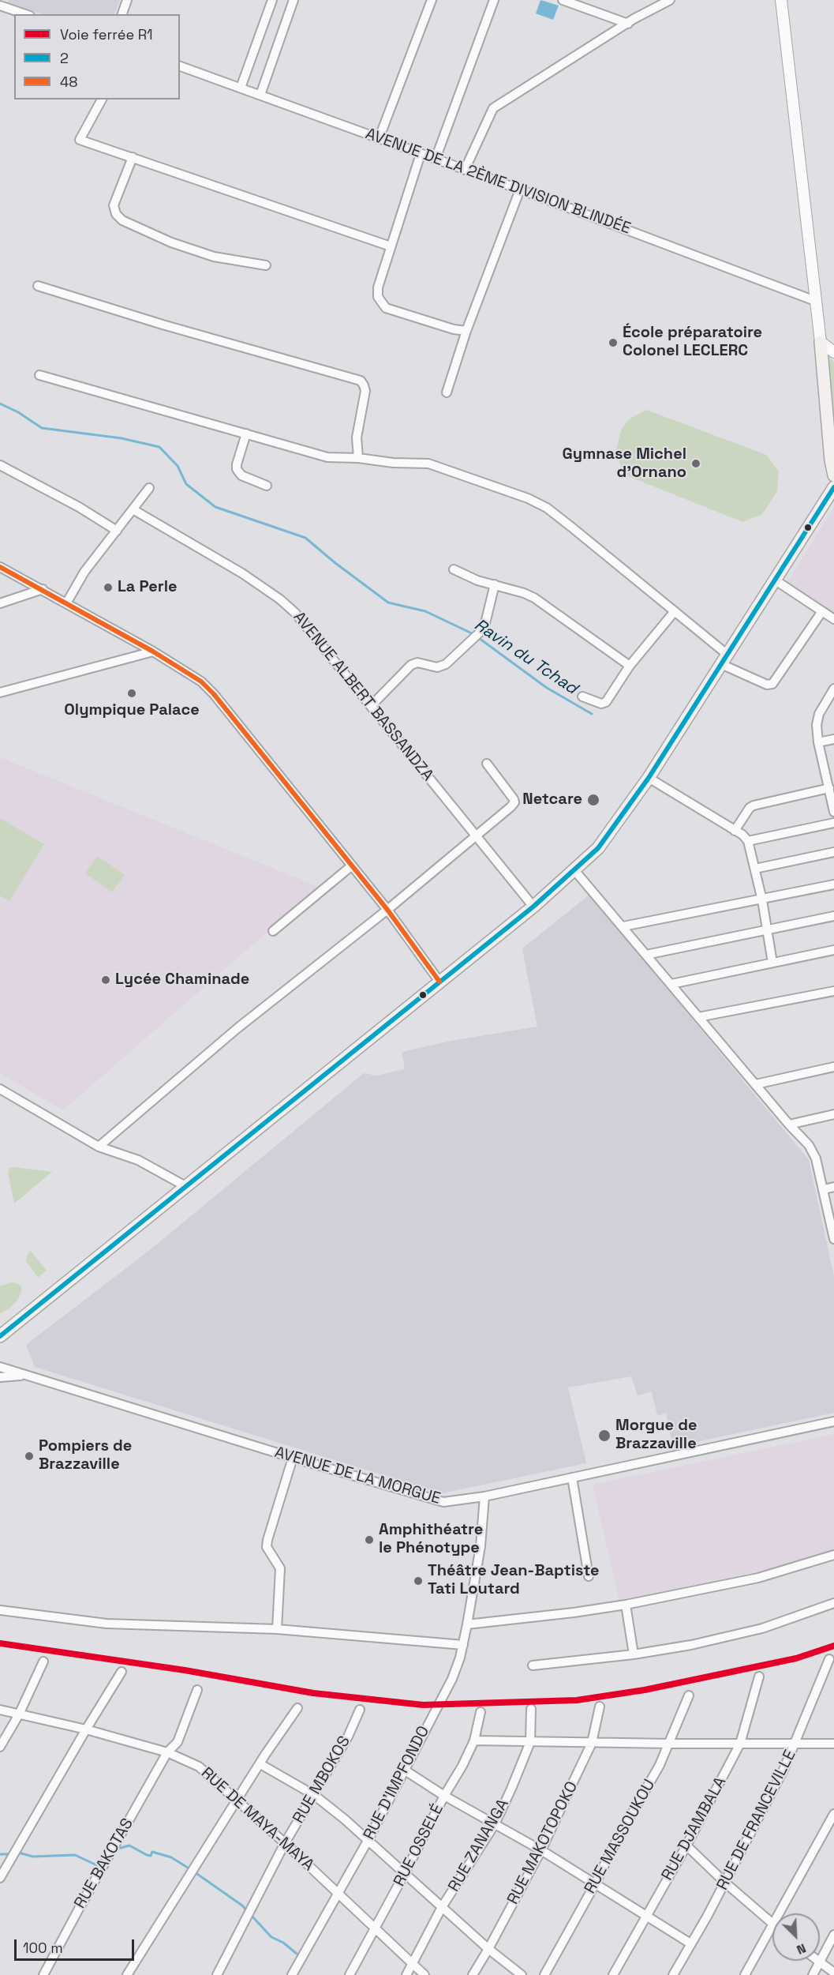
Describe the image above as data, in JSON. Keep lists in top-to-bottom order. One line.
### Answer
{"streets":{"street":["AVENUE DE LA 2ÈME DIVISION BLINDÉE","AVENUE ALBERT BASSANDZA","AVENUE DE LA MORGUE","RUE MBOKOS","RUE D'IMPFONDO","RUE DE MAYA-MAYA","RUE DE FRANCEVILLE","RUE DJAMBALA","RUE MASSOUKOU","RUE MAKOTOPOKO","RUE OSSELÉ","RUE ZANANGA","RUE BAKOTAS"]},"crossings":[["AVENUE DE LA MORGUE","RUE D'IMPFONDO"],["RUE MBOKOS","RUE DE MAYA-MAYA"],["RUE D'IMPFONDO","RUE DE MAYA-MAYA"],["RUE DE MAYA-MAYA","RUE OSSELÉ"],["RUE DE MAYA-MAYA","RUE ZANANGA"],["RUE DE MAYA-MAYA","RUE BAKOTAS"]],"water":["Ravin du Tchad"],"places":["École préparatoire Colonel LECLERC","Gymnase Michel d'Ornano","La Perle","Olympique Palace","Netcare","Lycée Chaminade","Morgue de Brazzaville","Pompiers de Brazzaville","Amphithéatre le Phénotype","Théâtre Jean-Baptiste Tati Loutard"],"lines":["transit line 2","transit line 48","rail line R1"],"legend":["Voie ferrée R1","2","48"],"scale_bar":"100 m","north":"bottom right"}
